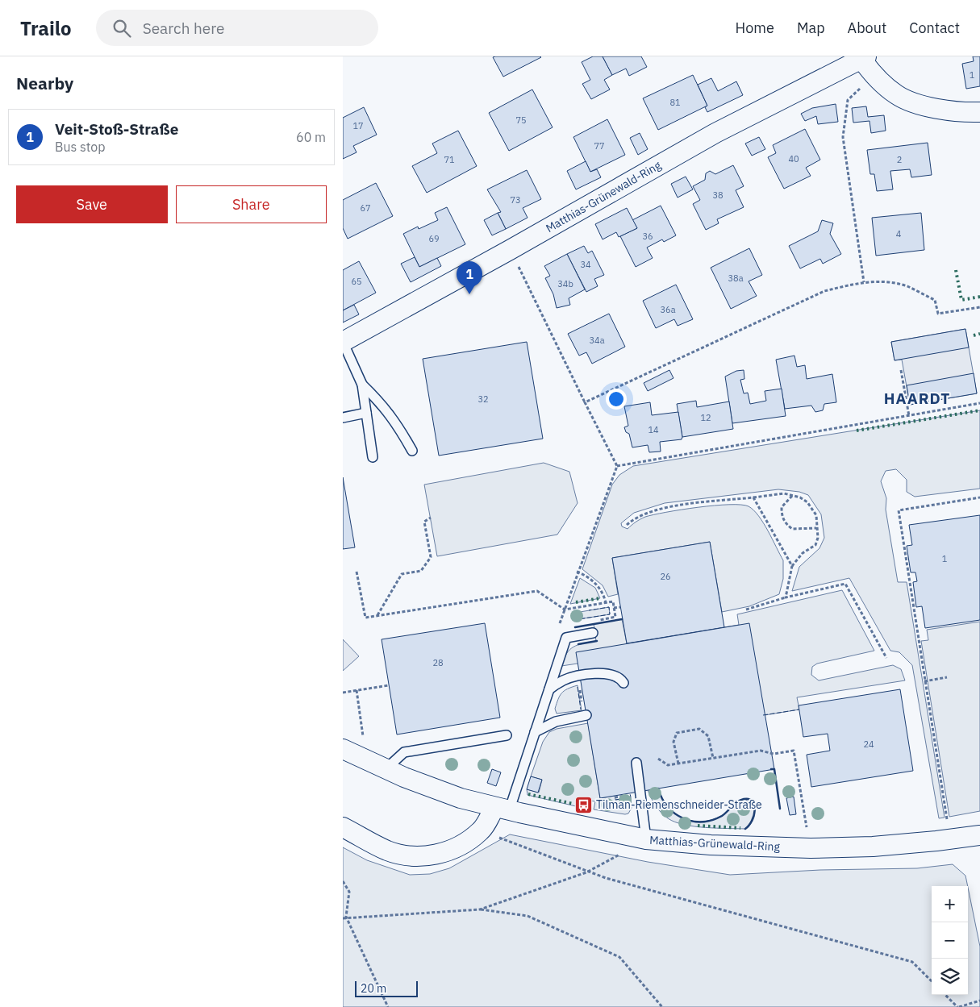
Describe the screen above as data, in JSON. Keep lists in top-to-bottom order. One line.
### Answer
{"streets":{"street":["Matthias-Grünewald-Ring"]},"districts":["HAARDT"],"places":{"bus stop":["Tilman-Riemenschneider-Straße"]},"house_numbers":["1","81","75","17","77","40","71","2","38","73","67","4","36","69","34","38a","65","34b","36a","34a","32","12","14","1","26","28","24"],"scale_bar":"20 m","page":{"header":"Trailo","search":"Search here","nav":["Home","Map","About","Contact"],"heading":"Nearby","list":[{"mark":"1","name":"Veit-Stoß-Straße","note":"Bus stop","value":"60 m"}],"buttons":["Save","Share"],"pins":"1","map_buttons":["+","−"],"scale":"20 m"}}
